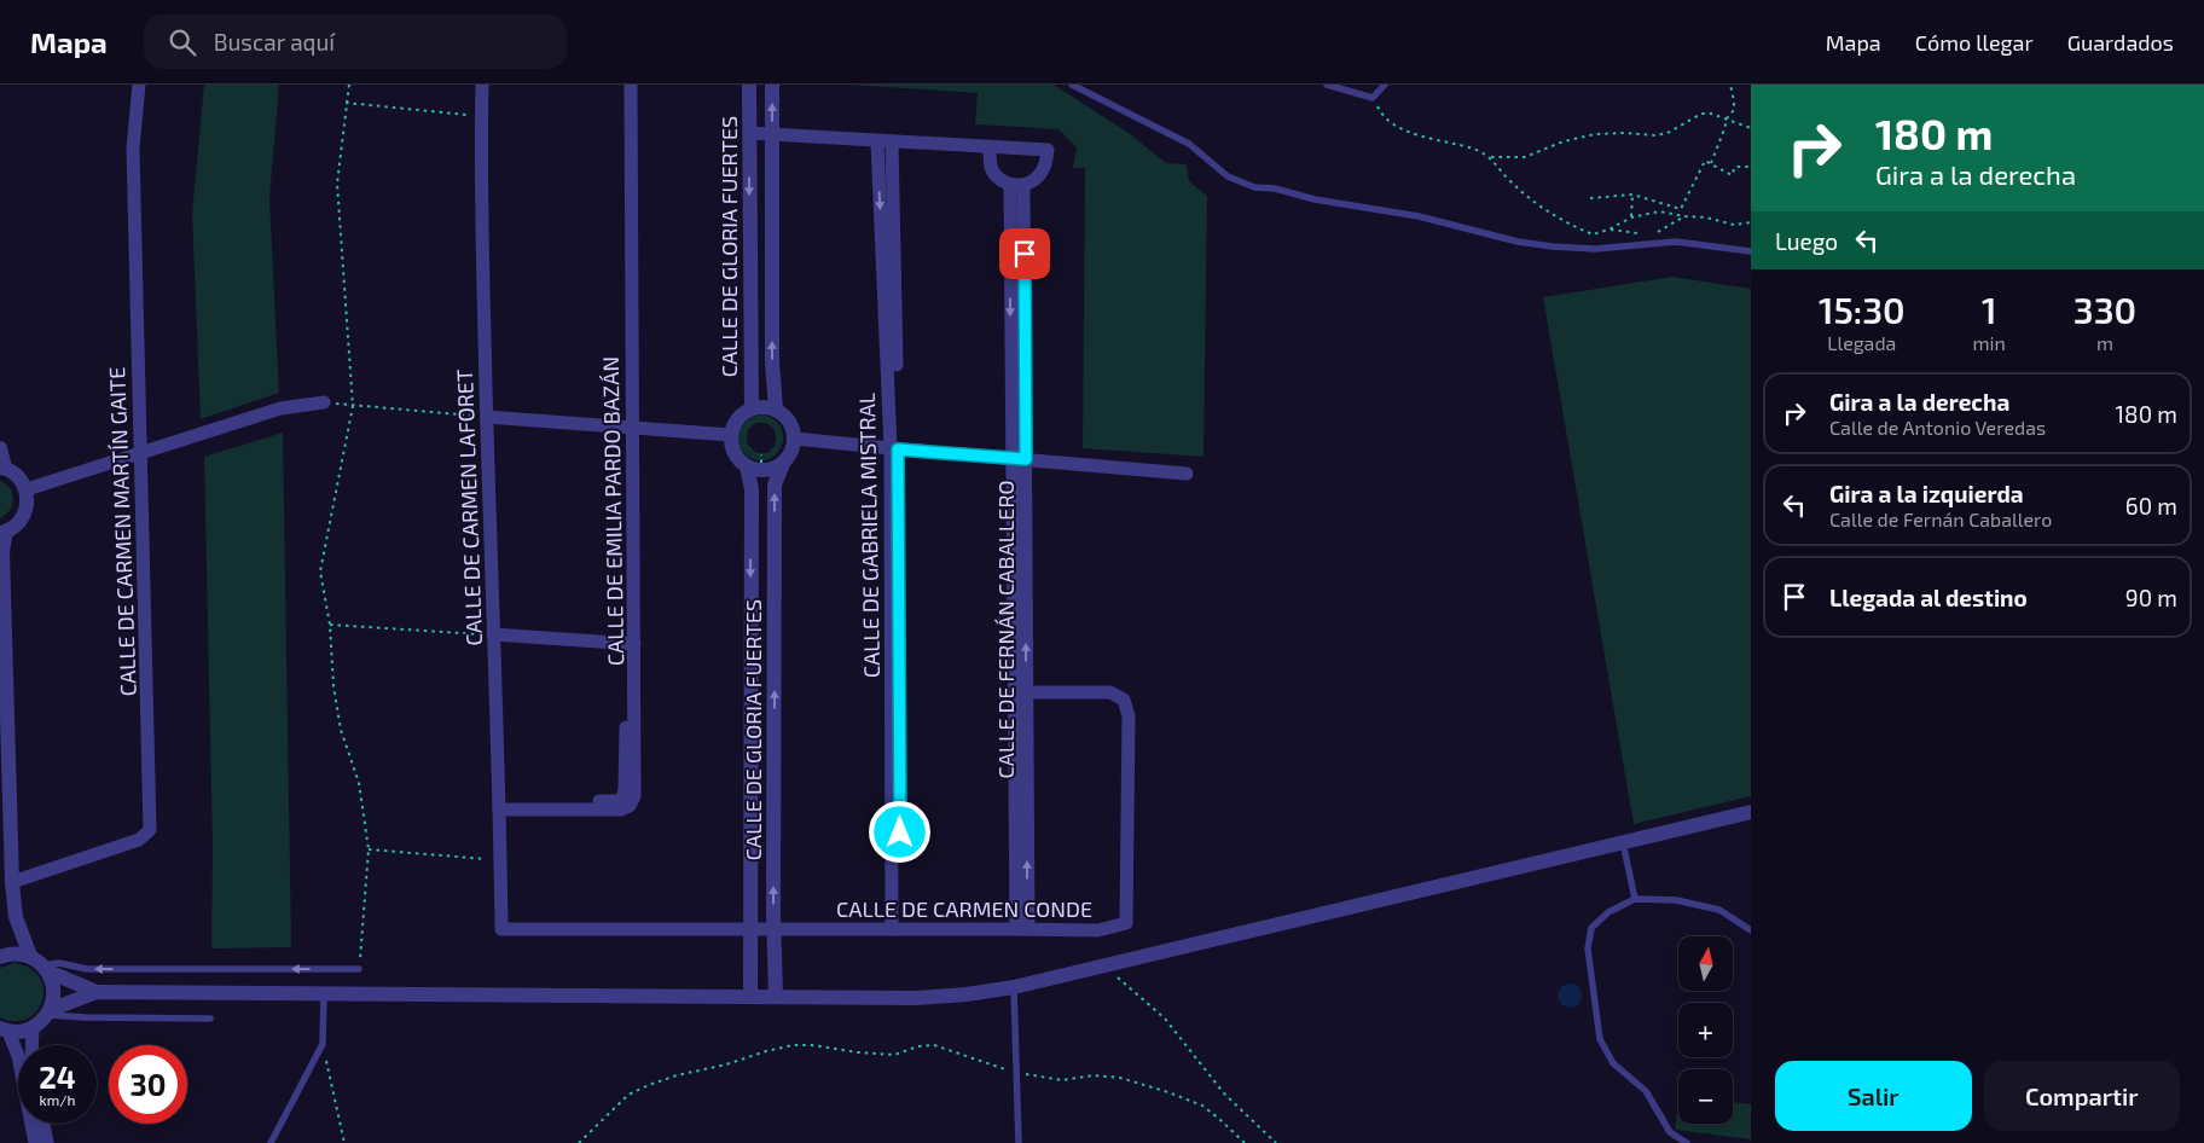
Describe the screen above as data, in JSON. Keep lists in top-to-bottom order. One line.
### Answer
{"streets":{"street":["CALLE DE GLORIA FUERTES","CALLE DE CARMEN LAFORET","CALLE DE EMILIA PARDO BAZÁN","CALLE DE CARMEN MARTÍN GAITE","CALLE DE GABRIELA MISTRAL","CALLE DE FERNÁN CABALLERO","CALLE DE CARMEN CONDE"]},"crossings":[["CALLE DE GLORIA FUERTES","CALLE DE CARMEN CONDE"],["CALLE DE CARMEN LAFORET","CALLE DE EMILIA PARDO BAZÁN"],["CALLE DE CARMEN LAFORET","CALLE DE CARMEN CONDE"],["CALLE DE GABRIELA MISTRAL","CALLE DE CARMEN CONDE"],["CALLE DE FERNÁN CABALLERO","CALLE DE CARMEN CONDE"]],"north":"top","page":{"header":"Mapa","search":"Buscar aquí","nav":["Mapa","Cómo llegar","Guardados"],"turn":["180 m","Gira a la derecha"],"then":"Luego","eta":["15:30","Llegada","1","min","330","m"],"list":[{"name":"Gira a la derecha","note":"Calle de Antonio Veredas","value":"180 m"},{"name":"Gira a la izquierda","note":"Calle de Fernán Caballero","value":"60 m"},{"name":"Llegada al destino","value":"90 m"}],"map_buttons":["+","−"],"speed":"24 km/h","limit":"30","buttons":["Salir","Compartir"]}}
